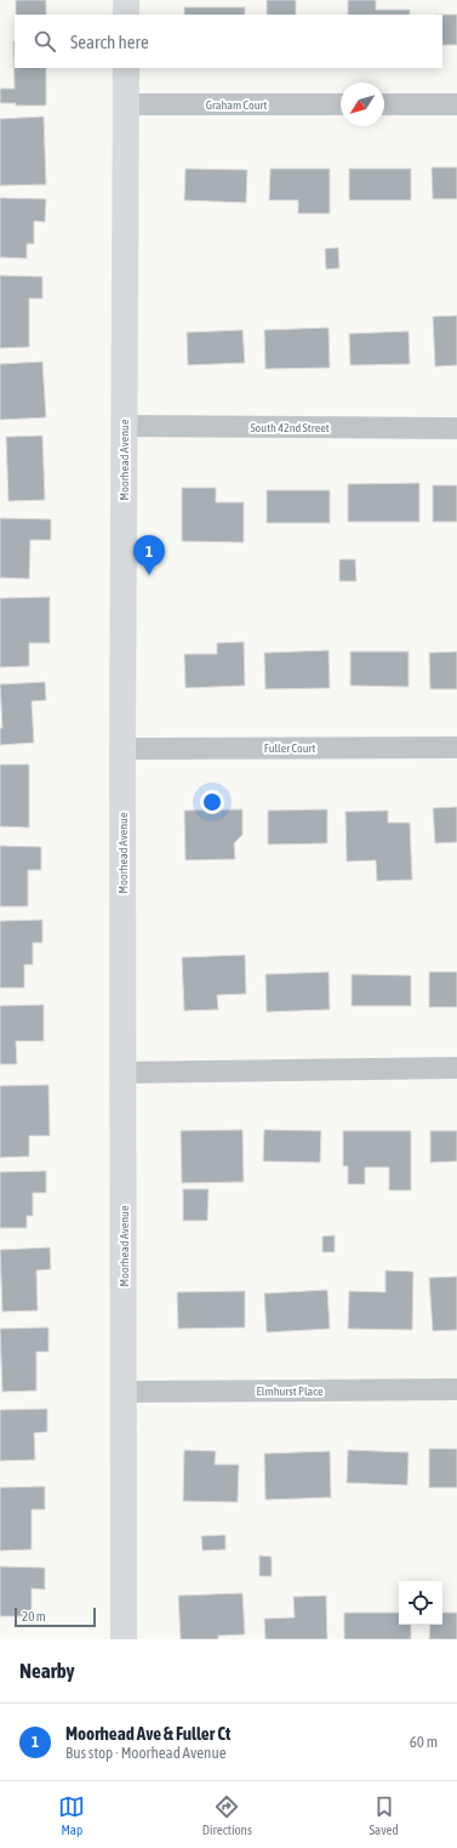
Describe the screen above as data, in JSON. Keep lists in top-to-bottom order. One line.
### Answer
{"streets":{"street":["Graham Court","South 42nd Street","Moorhead Avenue","Fuller Court","Elmhurst Place"]},"crossings":[["Graham Court","Moorhead Avenue"],["South 42nd Street","Moorhead Avenue"],["Moorhead Avenue","Fuller Court"],["Moorhead Avenue","Elmhurst Place"]],"scale_bar":"20 m","north":"bottom left","page":{"search":"Search here","pins":"1","scale":"20 m","heading":"Nearby","list":[{"mark":"1","name":"Moorhead Ave & Fuller Ct","note":"Bus stop · Moorhead Avenue","value":"60 m"}],"nav":["Map","Directions","Saved"]}}
